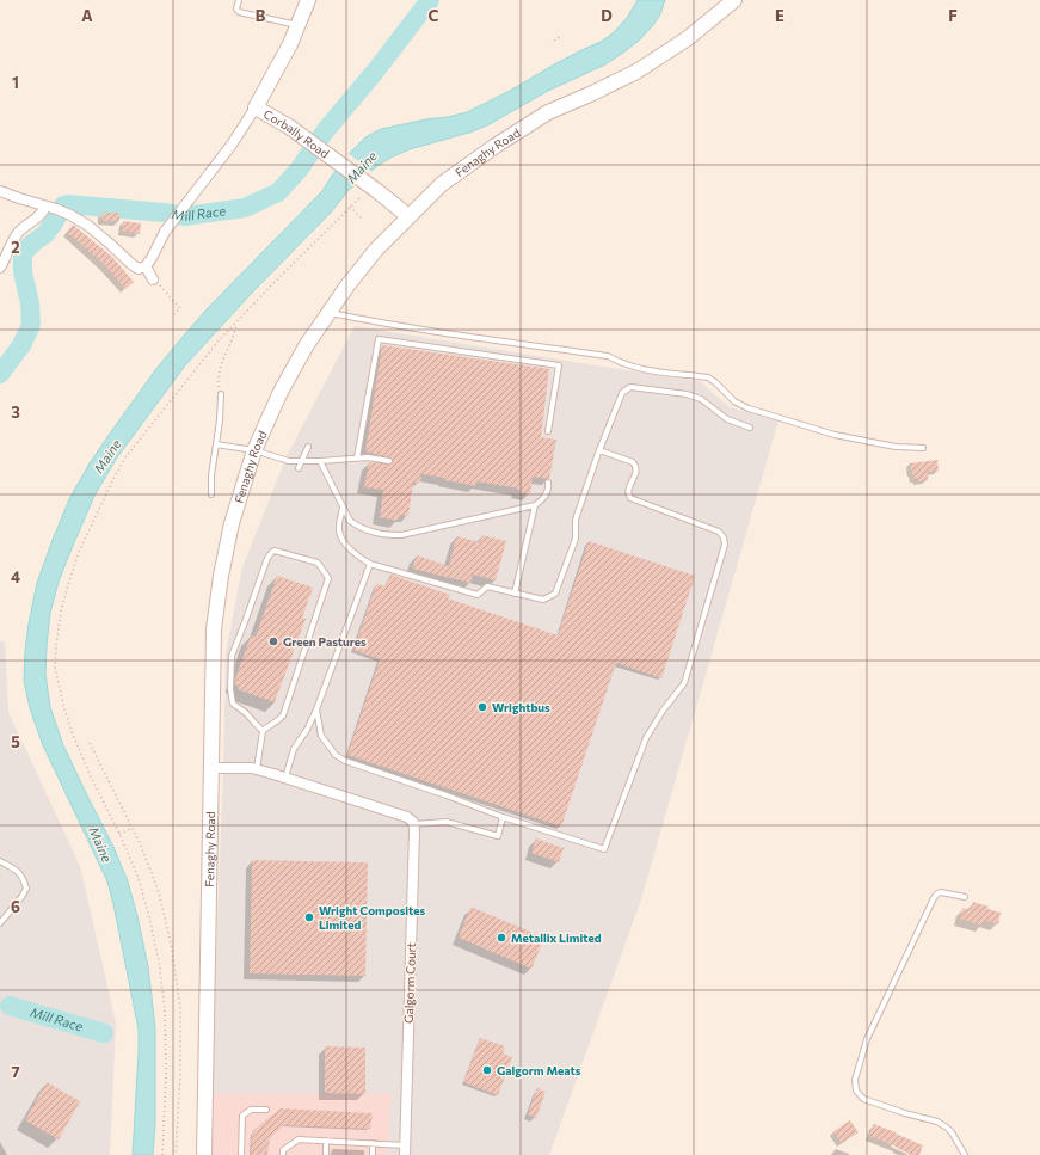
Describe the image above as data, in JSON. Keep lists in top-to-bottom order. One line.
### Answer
{"streets":{"street":["Corbally Road","Fenaghy Road","Galgorm Court"]},"crossings":[["Corbally Road","Fenaghy Road"]],"water":["Maine","Mill Race"],"places":["Green Pastures","Wrightbus","Wright Composites Limited","Metallix Limited","Galgorm Meats"],"grid":{"columns":["A","B","C","D","E","F"],"rows":["1","2","3","4","5","6","7"]}}
